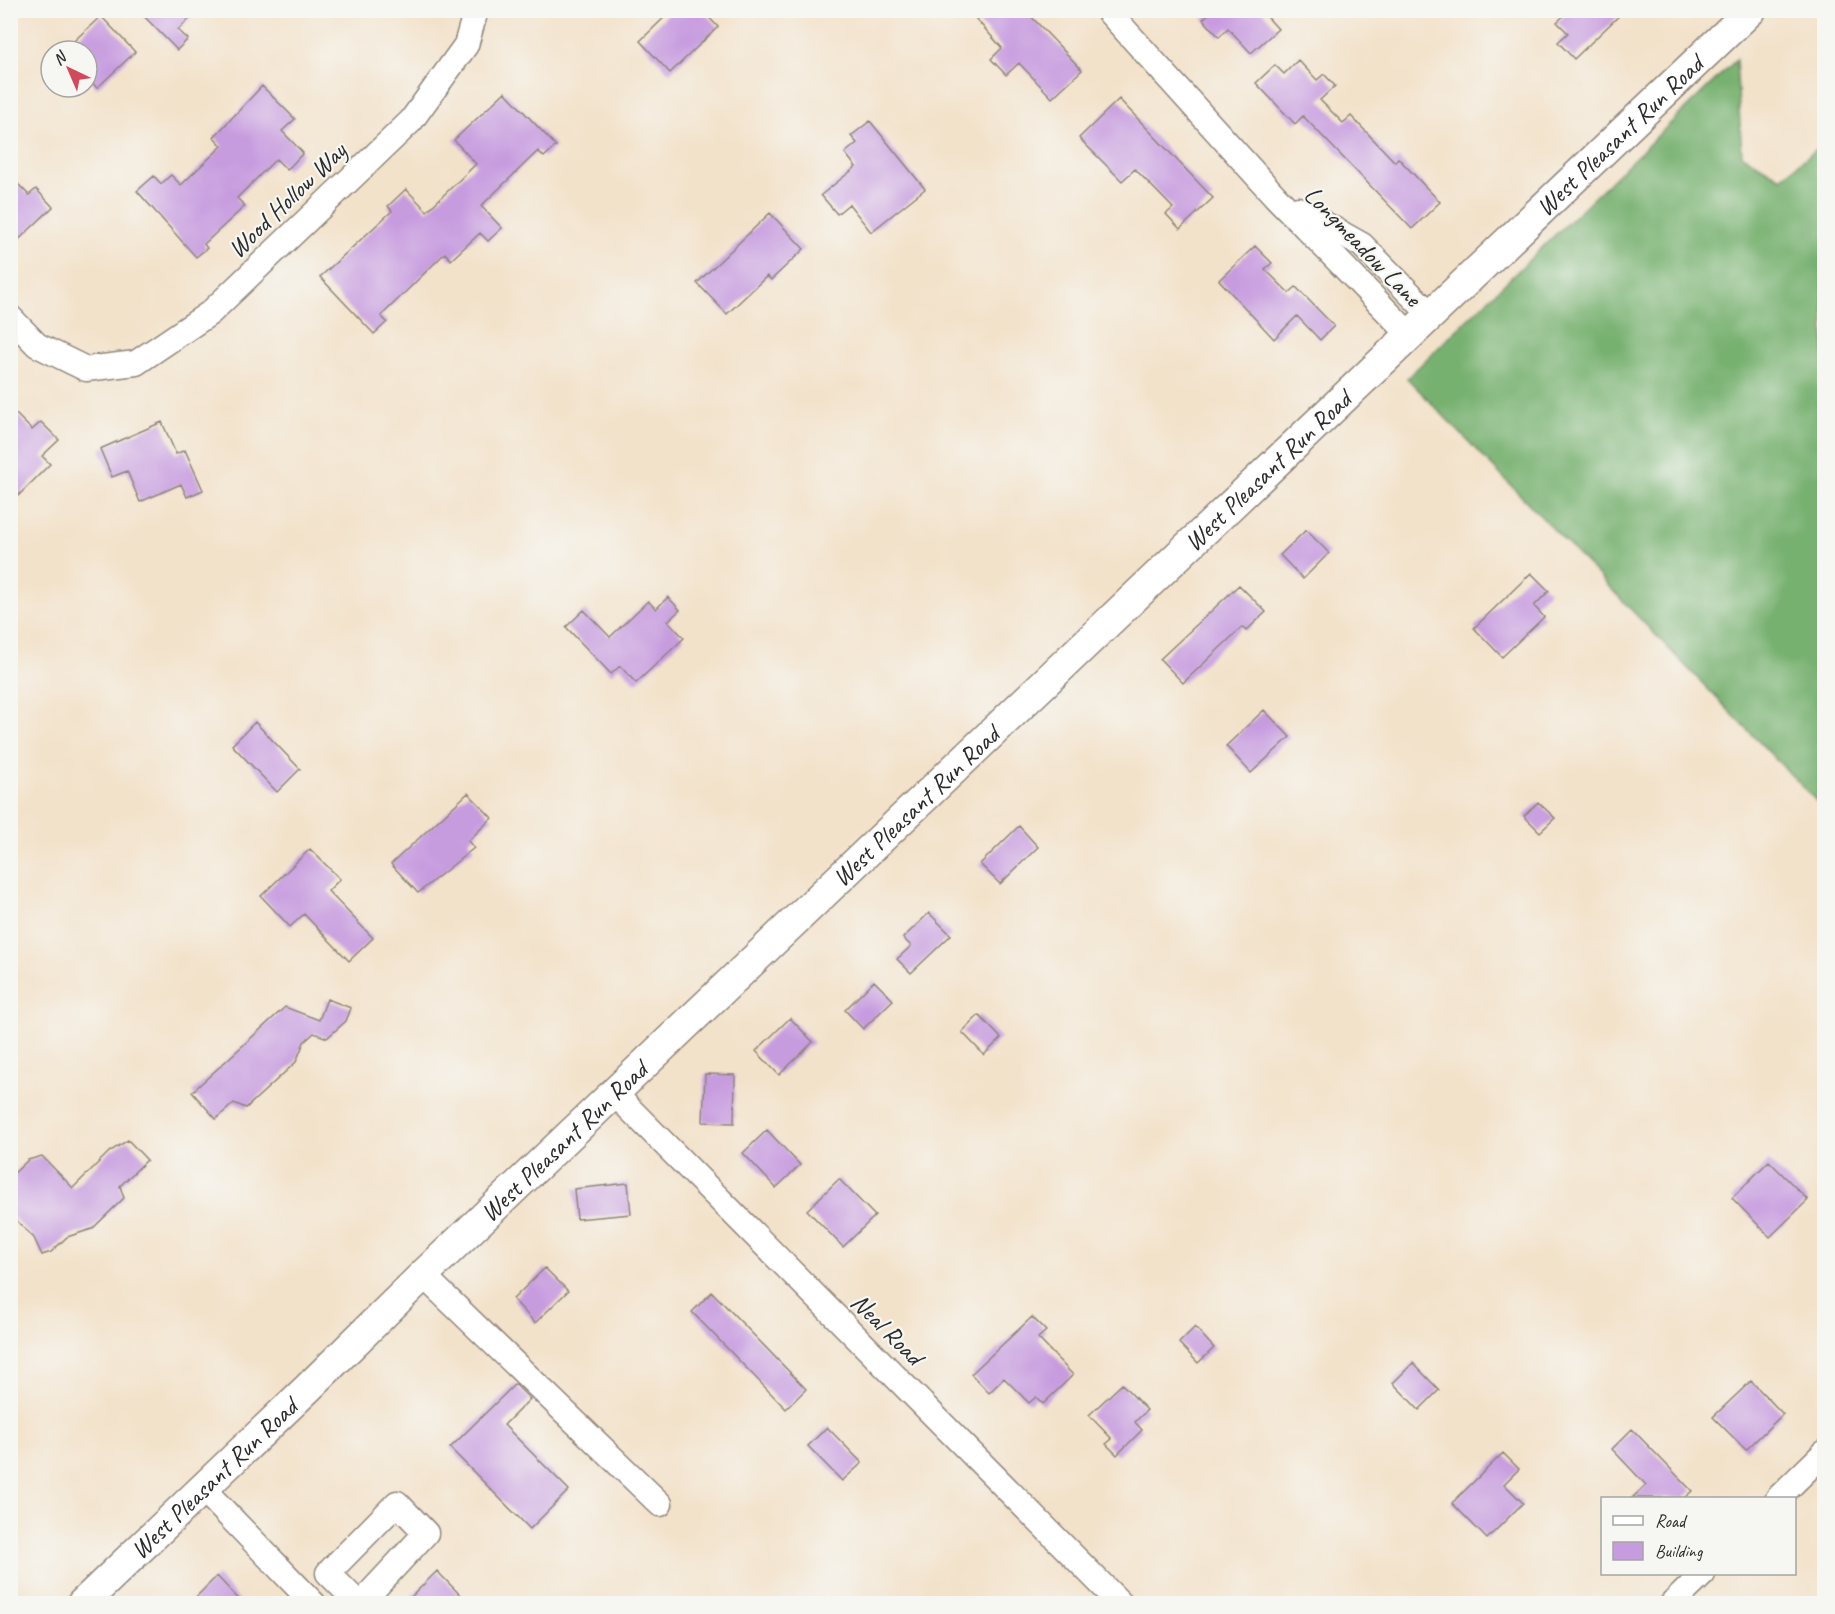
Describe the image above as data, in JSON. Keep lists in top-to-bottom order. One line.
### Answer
{"streets":{"main road":["West Pleasant Run Road"],"street":["Wood Hollow Way","Longmeadow Lane","Neal Road"]},"crossings":[["West Pleasant Run Road","Longmeadow Lane"],["West Pleasant Run Road","Neal Road"]],"legend":["Road","Building"],"north":"top left"}
